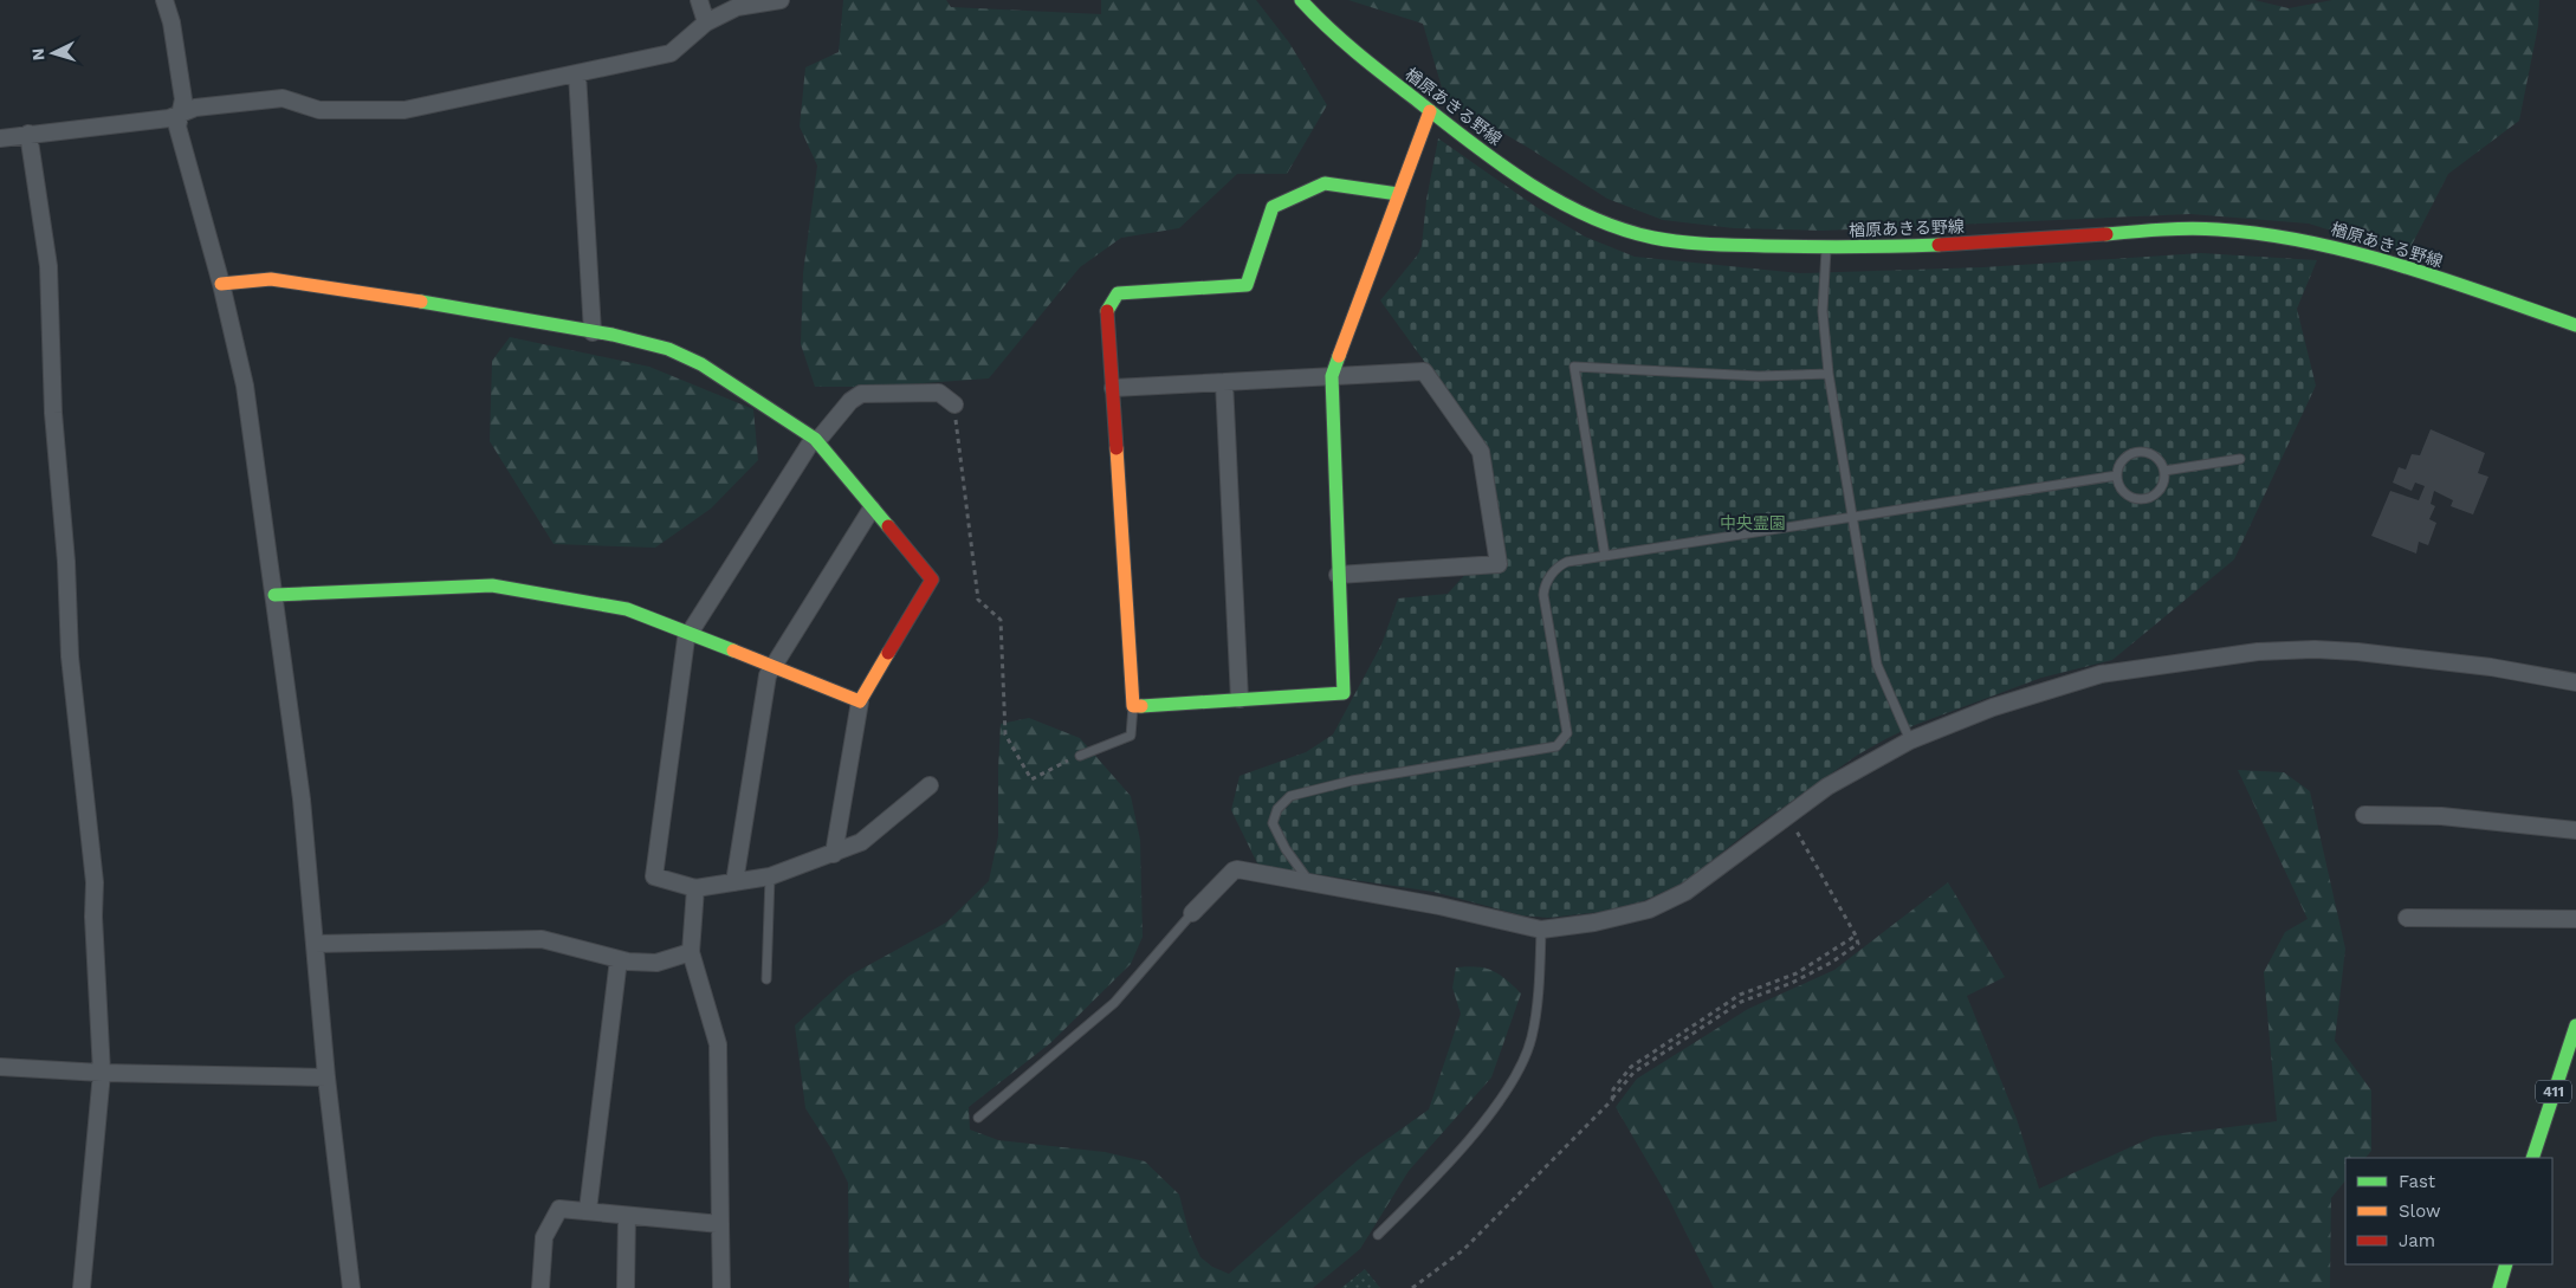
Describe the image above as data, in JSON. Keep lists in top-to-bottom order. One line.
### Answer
{"streets":{"main road":["楢原あきる野線","411"]},"parks":["中央霊園"],"legend":["Fast","Slow","Jam"],"north":"left"}
